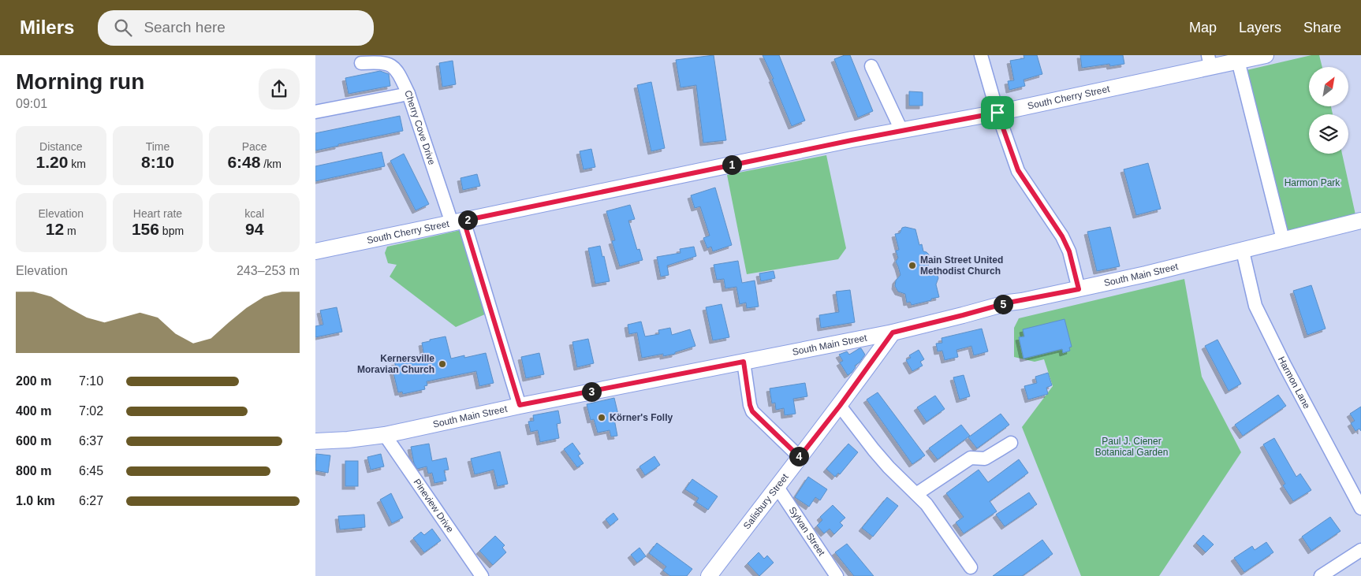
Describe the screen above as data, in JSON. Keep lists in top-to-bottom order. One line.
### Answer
{"streets":{"main road":["South Cherry Street","South Main Street","Salisbury Street"],"street":["Cherry Cove Drive","Harmon Lane","Pineview Drive","Sylvan Street"]},"crossings":[["South Cherry Street","Cherry Cove Drive"],["Cherry Cove Drive","South Main Street"],["South Main Street","Harmon Lane"],["South Main Street","Salisbury Street"],["South Main Street","Pineview Drive"],["Salisbury Street","Sylvan Street"]],"parks":["Harmon Park","Paul J. Ciener Botanical Garden"],"places":["Main Street United Methodist Church","Kernersville Moravian Church","Körner's Folly"],"north":"top right","page":{"header":"Milers","search":"Search here","nav":["Map","Layers","Share"],"heading":["Morning run","09:01"],"stats":[["Distance","1.20 km"],["Time","8:10"],["Pace","6:48 /km"],["Elevation","12 m"],["Heart rate","156 bpm"],["kcal","94"]],"pins":["1","2","5","3","4"],"chart":["Elevation","243–253 m"],"list":[{"name":"200 m","note":"7:10"},{"name":"400 m","note":"7:02"},{"name":"600 m","note":"6:37"},{"name":"800 m","note":"6:45"},{"name":"1.0 km","note":"6:27"}]}}
